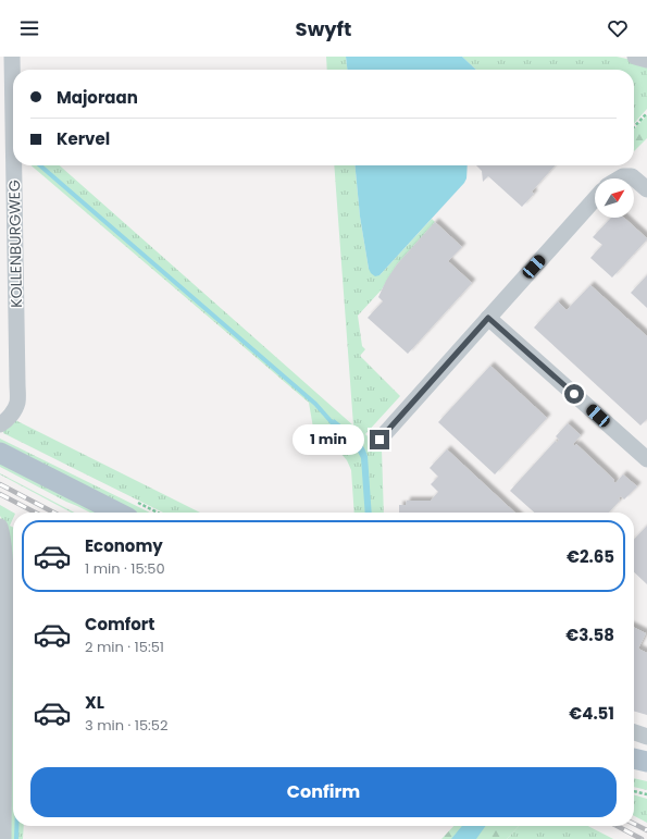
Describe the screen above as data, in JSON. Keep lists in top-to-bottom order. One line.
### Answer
{"streets":{"street":["KOLLENBURGWEG"]},"north":"top right","page":{"header":"Swyft","banner":["Majoraan","Kervel"],"bubble":"1 min","list":[{"name":"Economy","note":"1 min · 15:50","value":"€2.65"},{"name":"Comfort","note":"2 min · 15:51","value":"€3.58"},{"name":"XL","note":"3 min · 15:52","value":"€4.51"}],"buttons":"Confirm"}}
